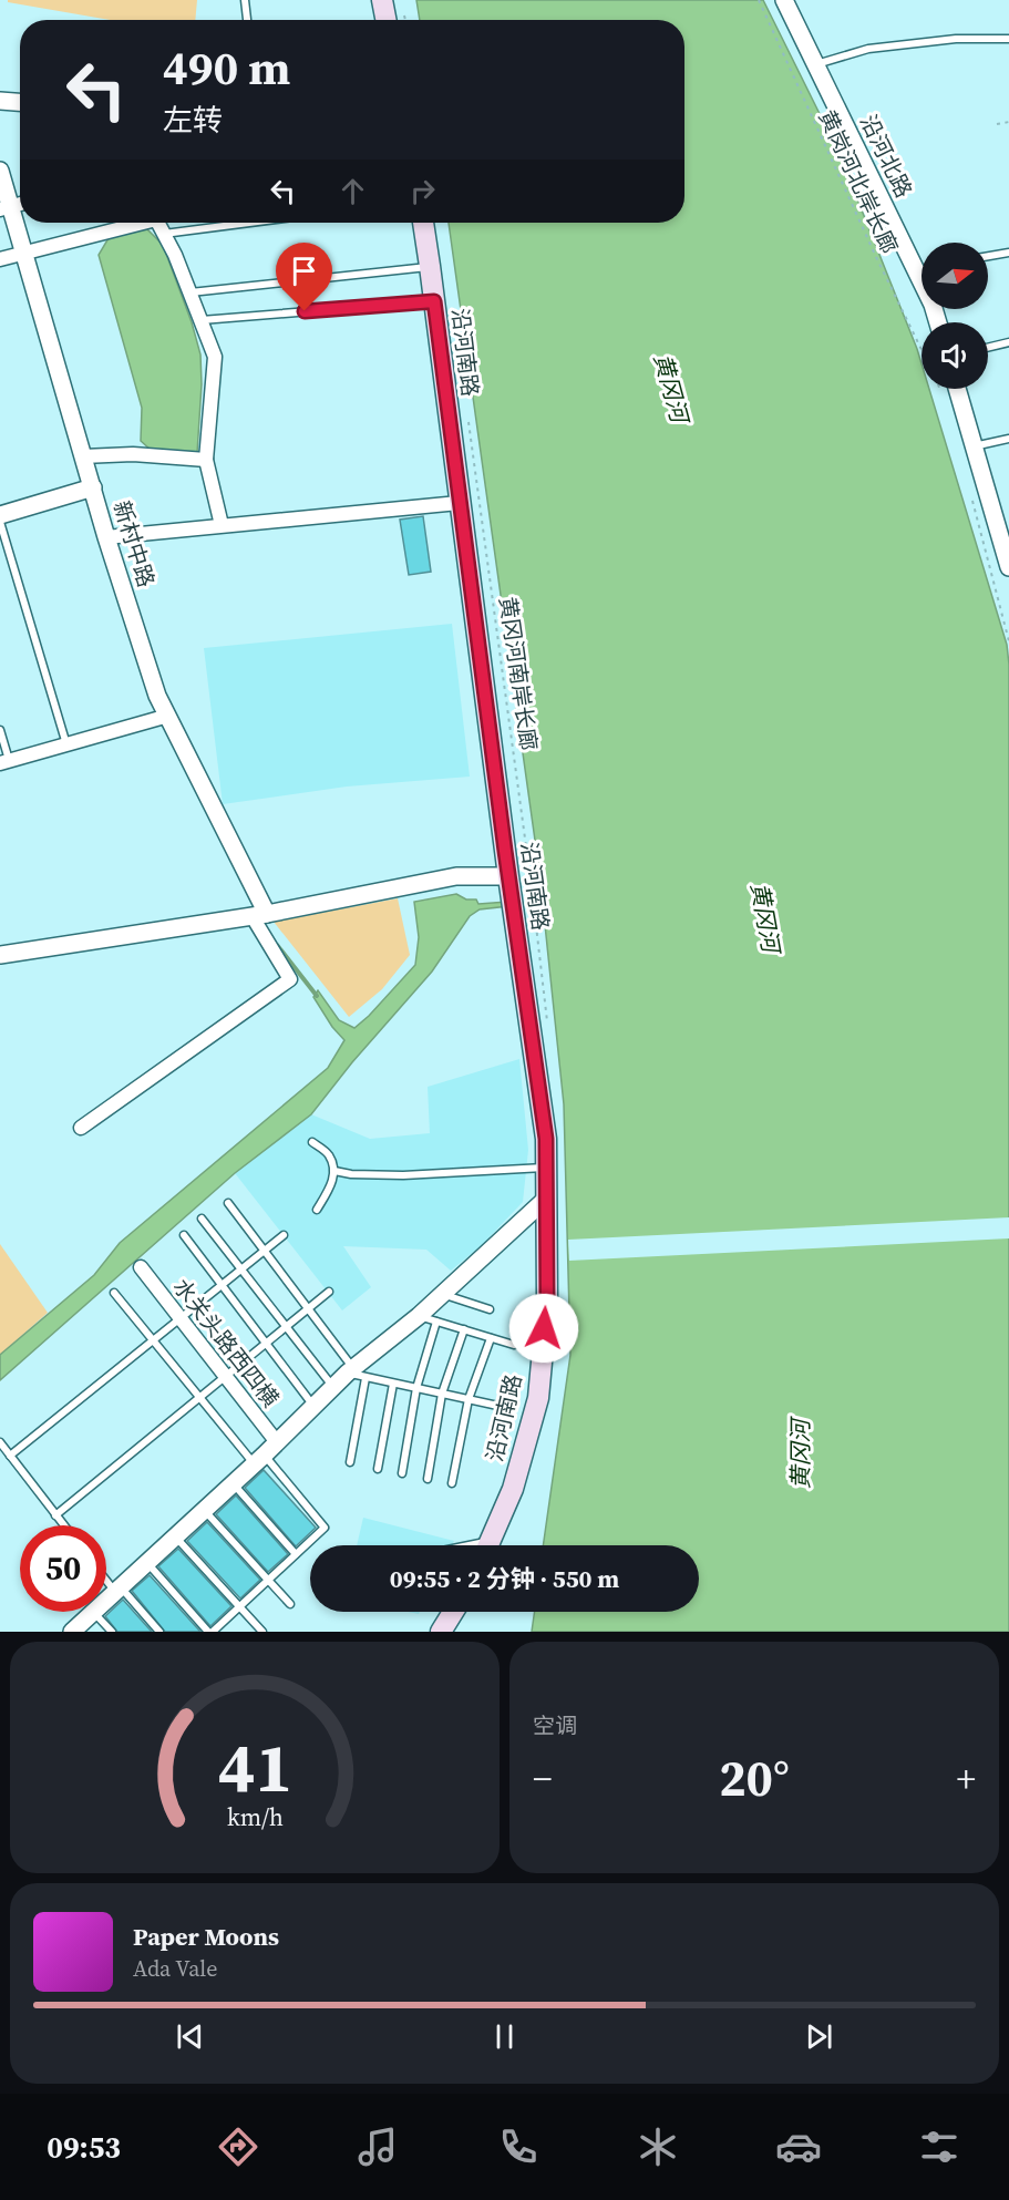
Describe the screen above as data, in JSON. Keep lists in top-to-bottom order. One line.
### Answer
{"streets":{"main road":["沿河南路"],"street":["沿河北路","新村中路","水关头路西四横"],"path":["黄岗河北岸长廊","黄冈河南岸长廊"]},"water":["黄冈河"],"north":"right","page":{"turn":["490 m","左转"],"limit":"50","trip":"09:55 · 2 分钟 · 550 m","tile":"空调","heat":["−","20°","+"],"song":["Paper Moons","Ada Vale"],"tabs":"09:53","gauge":["41","km/h"]}}
